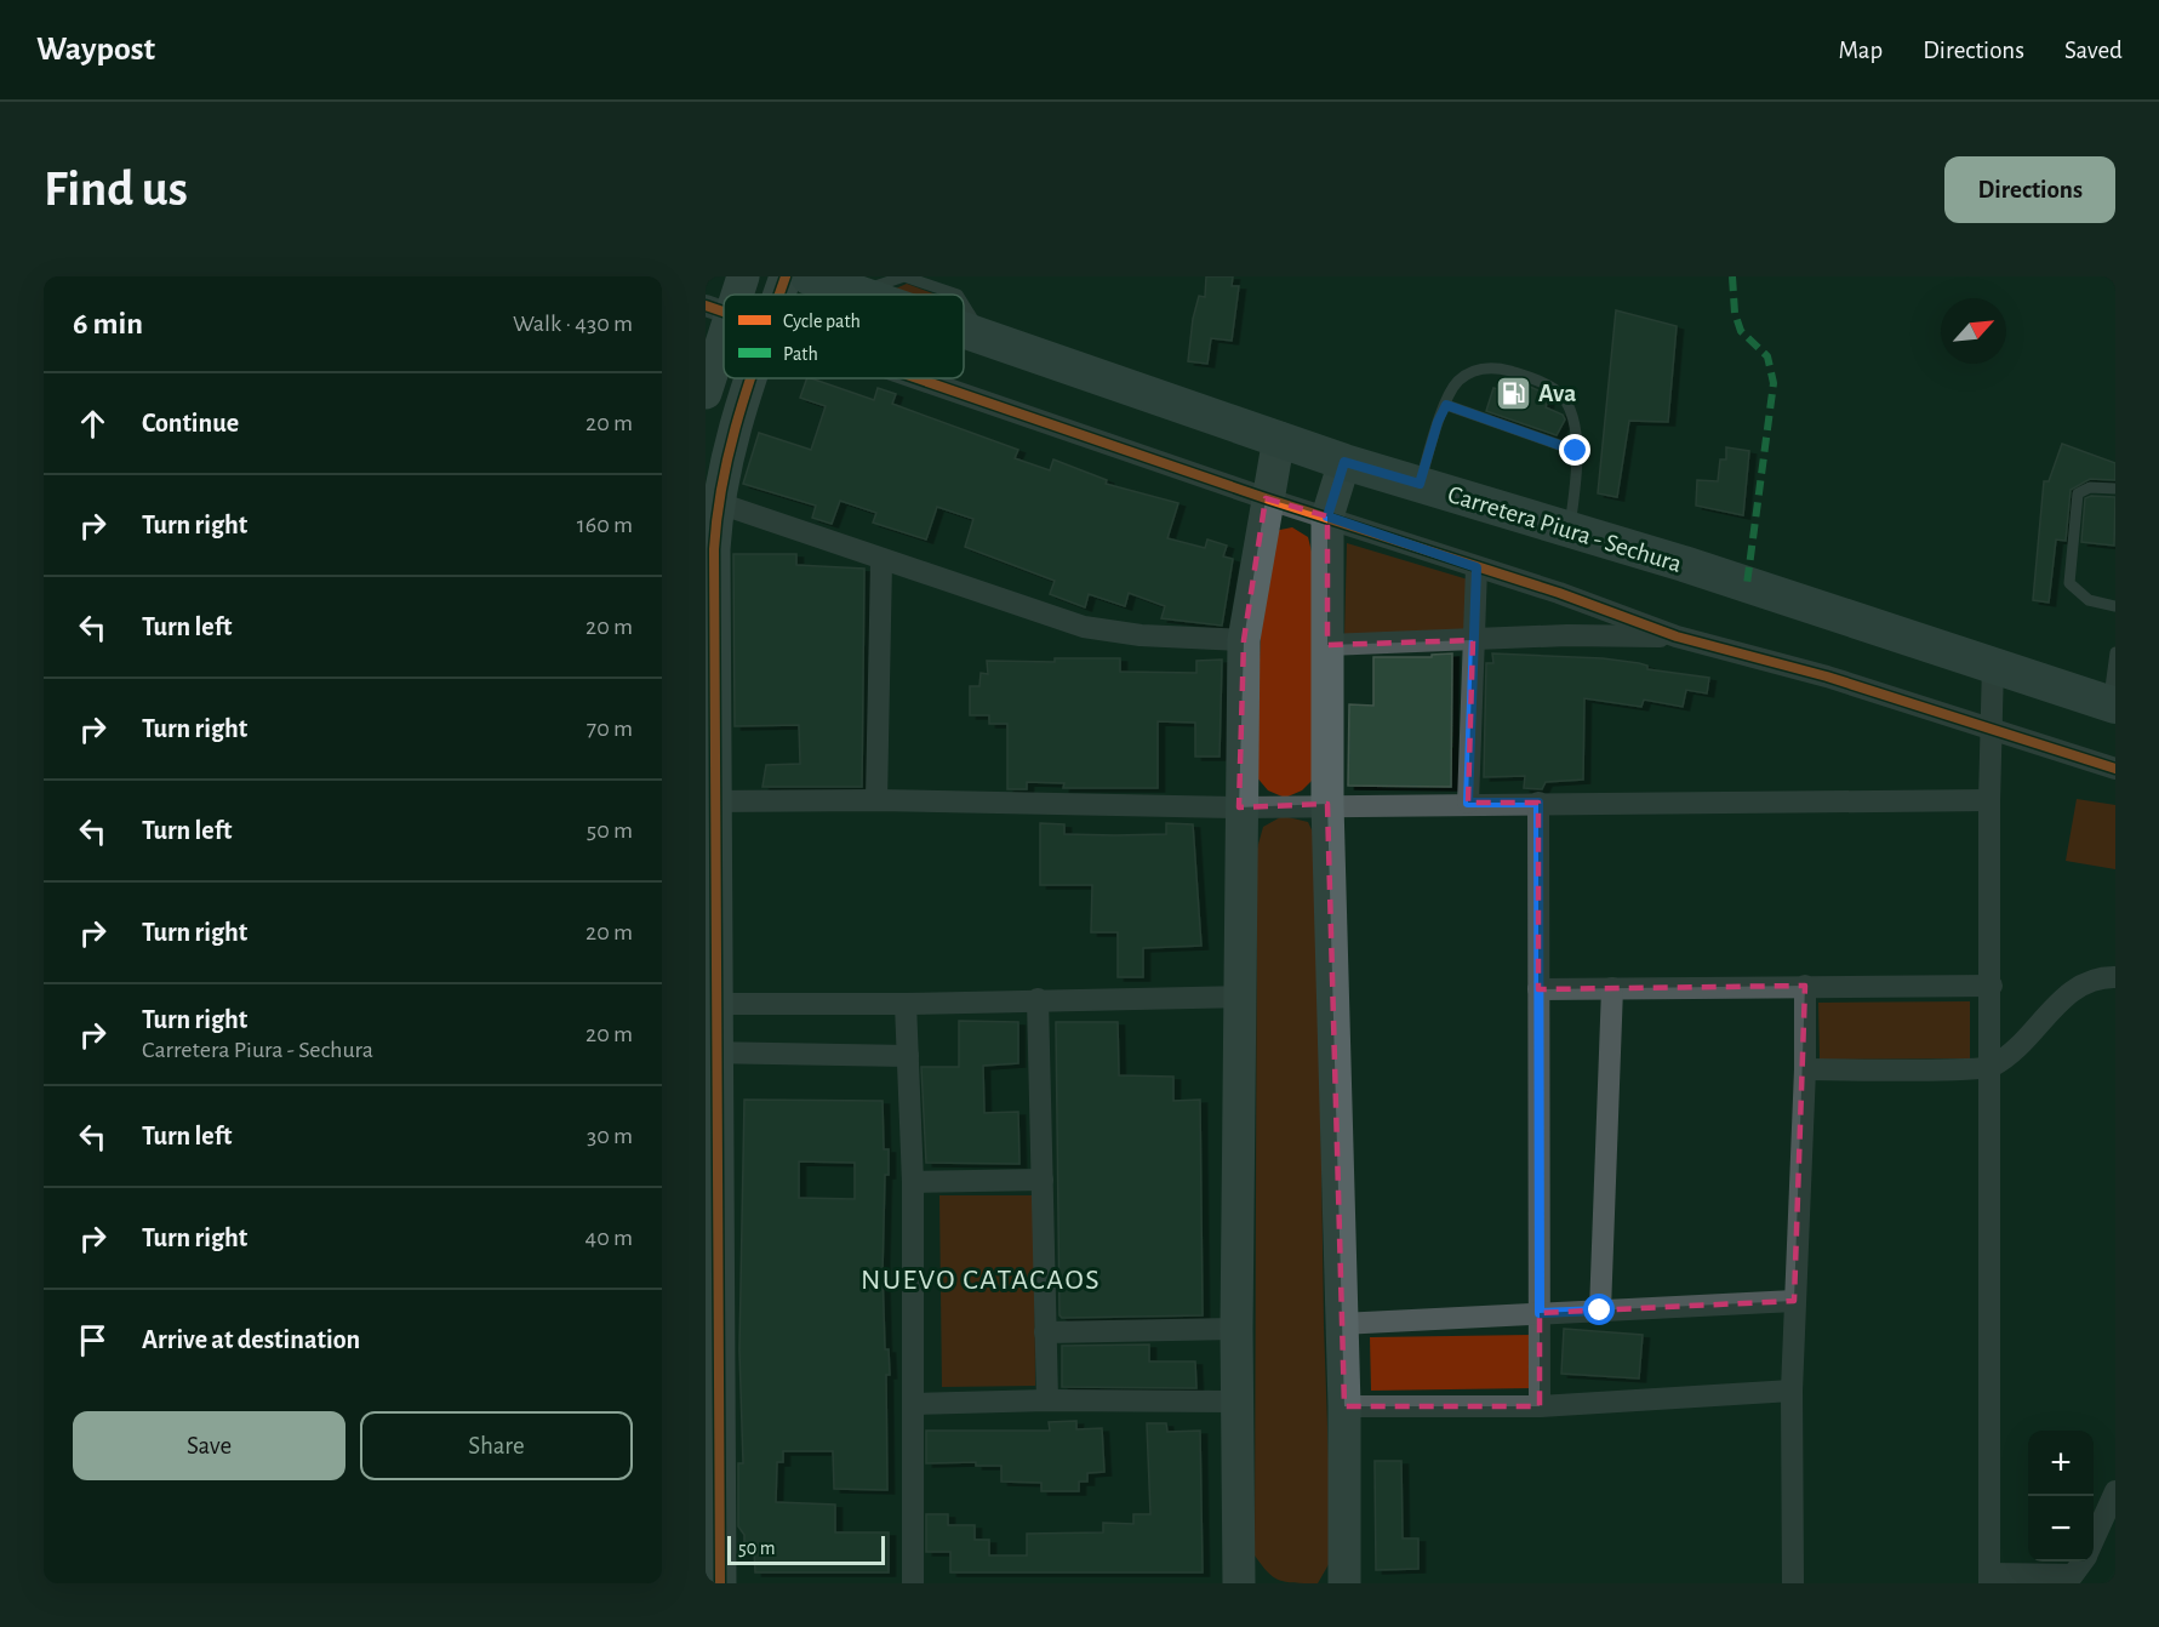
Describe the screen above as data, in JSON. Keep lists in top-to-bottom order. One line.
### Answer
{"streets":{"main road":["Carretera Piura - Sechura"]},"districts":["NUEVO CATACAOS"],"places":{"fuel station":["Ava"]},"legend":["Cycle path","Path"],"scale_bar":"50 m","north":"top right","page":{"header":"Waypost","nav":["Map","Directions","Saved"],"buttons":["Directions",["Save","Share"]],"title":"Find us","heading":["6 min","Walk · 430 m"],"list":[["Continue","20 m"],["Turn right","160 m"],["Turn left","20 m"],["Turn right","70 m"],["Turn left","50 m"],["Turn right","20 m"],["Turn right","Carretera Piura - Sechura","20 m"],["Turn left","30 m"],["Turn right","40 m"],"Arrive at destination"],"map_buttons":["+","−"],"scale":"50 m"}}
